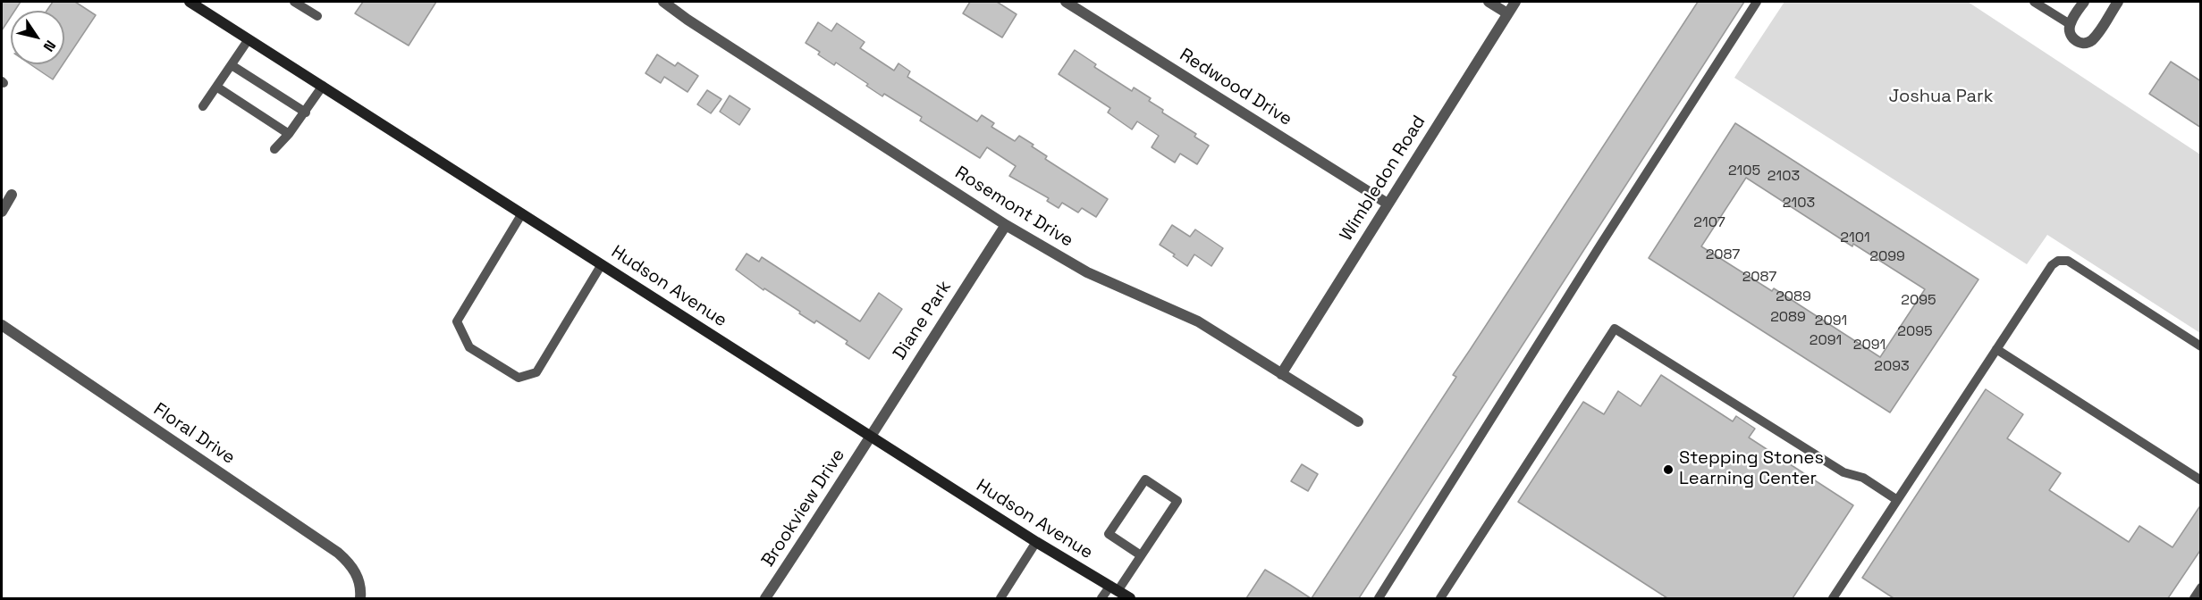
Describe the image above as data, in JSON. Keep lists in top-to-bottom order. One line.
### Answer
{"streets":{"main road":["Hudson Avenue"],"street":["Redwood Drive","Wimbledon Road","Rosemont Drive","Diane Park","Floral Drive","Brookview Drive"]},"crossings":[["Redwood Drive","Wimbledon Road"],["Wimbledon Road","Rosemont Drive"],["Rosemont Drive","Diane Park"],["Hudson Avenue","Diane Park"],["Hudson Avenue","Brookview Drive"],["Diane Park","Brookview Drive"]],"parks":["Joshua Park"],"places":["Stepping Stones Learning Center"],"house_numbers":["2105","2103","2103","2107","2101","2087","2099","2087","2089","2095","2089","2091","2095","2091","2091","2093"],"north":"bottom right"}
